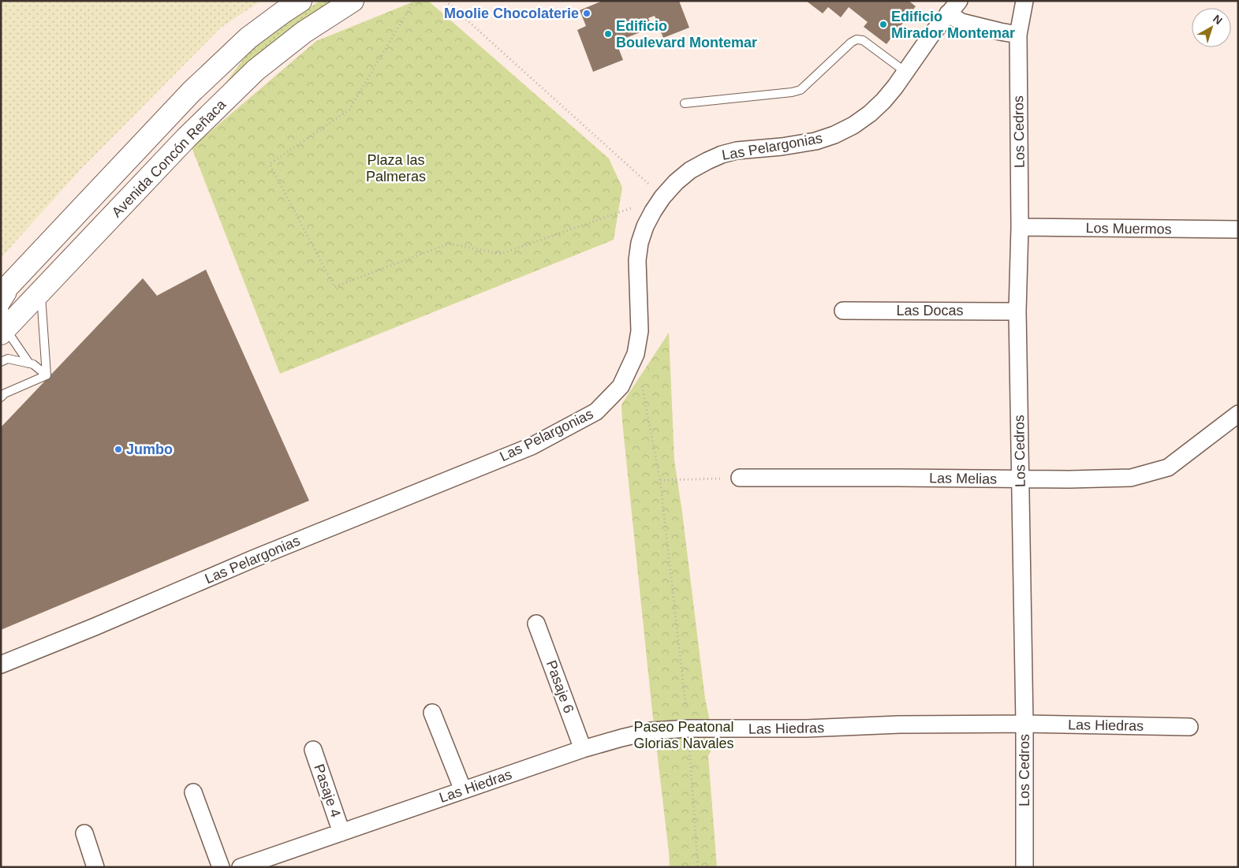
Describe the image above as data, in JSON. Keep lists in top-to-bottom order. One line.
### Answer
{"streets":{"main road":["Avenida Concón Reñaca"],"street":["Los Cedros","Las Pelargonias","Los Muermos","Las Docas","Las Melias","Pasaje 6","Las Hiedras","Pasaje 4"]},"crossings":[["Los Cedros","Los Muermos"],["Los Cedros","Las Docas"],["Los Cedros","Las Melias"],["Los Cedros","Las Hiedras"],["Pasaje 6","Las Hiedras"],["Las Hiedras","Pasaje 4"]],"parks":["Plaza las Palmeras","Paseo Peatonal Glorias Navales"],"places":["Moolie Chocolaterie","Edificio Mirador Montemar","Edificio Boulevard Montemar","Jumbo"],"north":"top right"}
